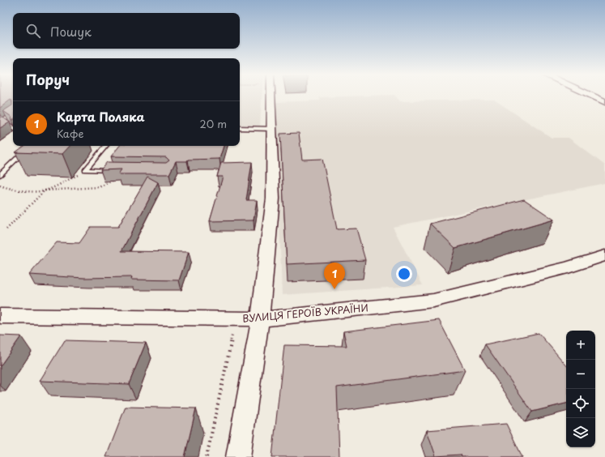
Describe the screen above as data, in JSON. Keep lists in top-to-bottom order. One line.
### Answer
{"streets":{"street":["ВУЛИЦЯ ГЕРОЇВ УКРАЇНИ"]},"page":{"search":"Пошук","heading":"Поруч","list":[{"mark":"1","name":"Карта Поляка","note":"Кафе","value":"20 m"}],"pins":"1","map_buttons":["+","−"]}}
